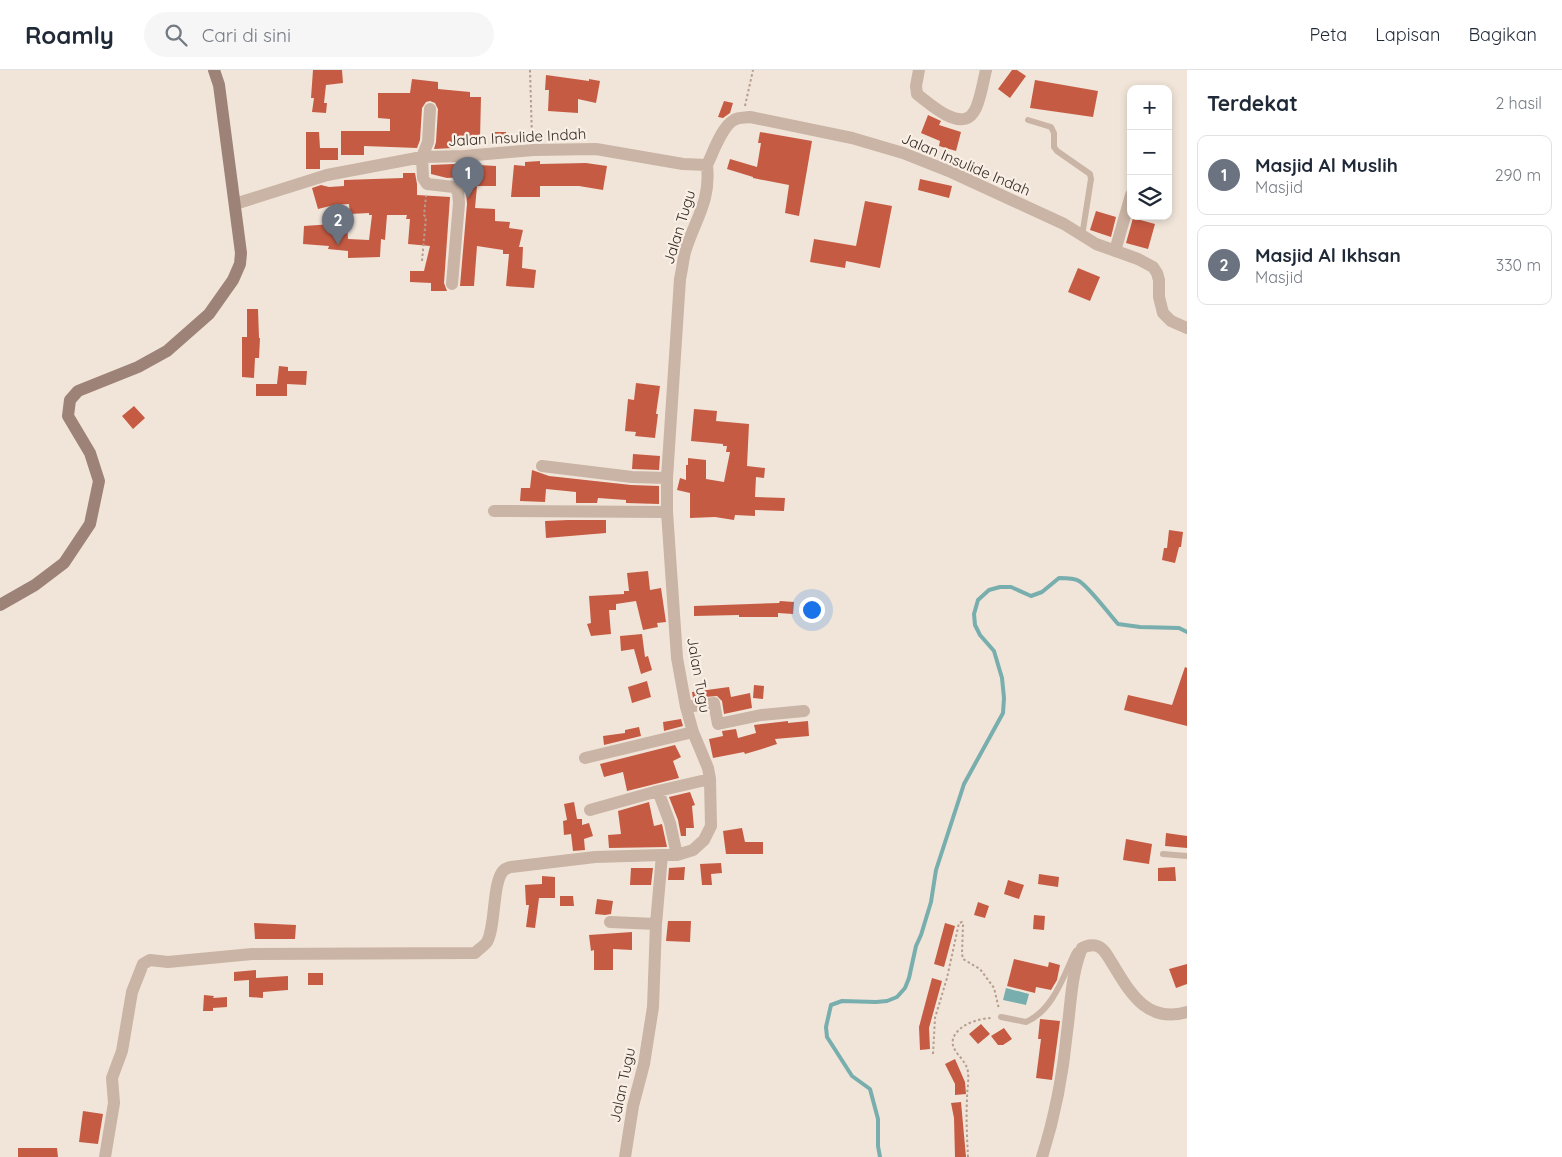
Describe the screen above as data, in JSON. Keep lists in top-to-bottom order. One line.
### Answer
{"streets":{"street":["Jalan Insulide Indah","Jalan Tugu"]},"crossings":[["Jalan Insulide Indah","Jalan Tugu"]],"page":{"header":"Roamly","search":"Cari di sini","nav":["Peta","Lapisan","Bagikan"],"heading":["Terdekat","2 hasil"],"map_buttons":["+","−"],"list":[{"mark":"1","name":"Masjid Al Muslih","note":"Masjid","value":"290 m"},{"mark":"2","name":"Masjid Al Ikhsan","note":"Masjid","value":"330 m"}],"pins":["1","2"]}}
